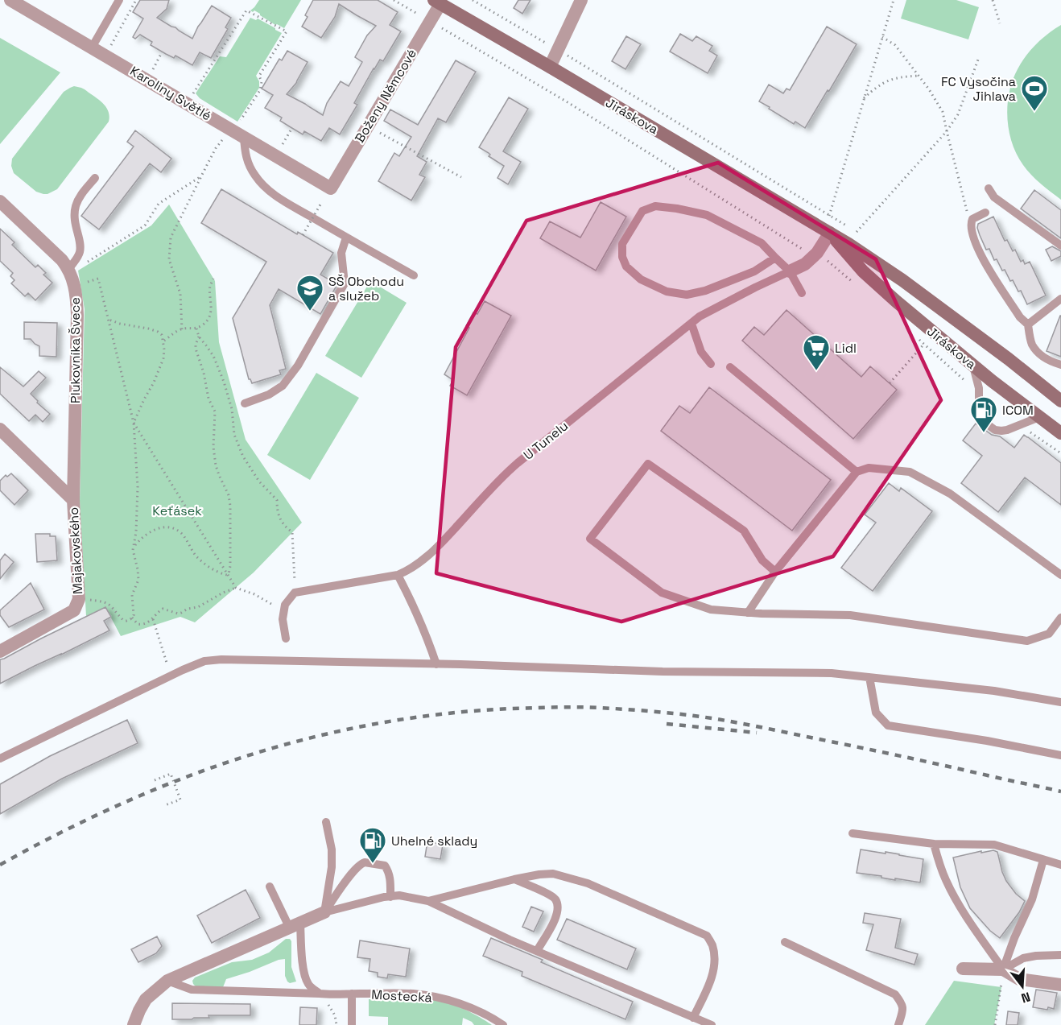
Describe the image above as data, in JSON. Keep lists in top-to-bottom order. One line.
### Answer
{"streets":{"main road":["Jiráskova"],"street":["Karoliny Světlé","Boženy Němcové","Plukovníka Švece","U Tunelu","Majakovského"],"lane":["Mostecká"]},"crossings":[["Karoliny Světlé","Boženy Němcové"],["Boženy Němcové","Jiráskova"],["Jiráskova","U Tunelu"],["Plukovníka Švece","Majakovského"]],"parks":["Keťásek"],"places":{"sports":["FC Vysočina Jihlava"],"school or university":["SŠ Obchodu a služeb"],"supermarket":["Lidl"],"fuel station":["ICOM","Uhelné sklady"]},"north":"bottom"}
